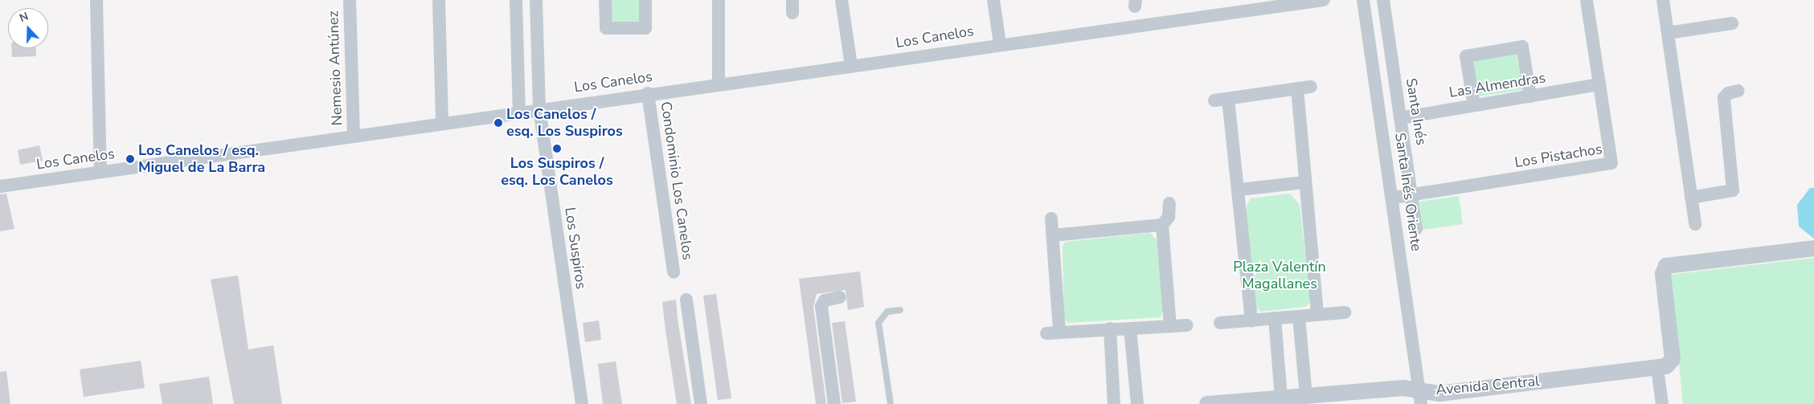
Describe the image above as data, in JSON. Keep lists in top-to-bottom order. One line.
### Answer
{"streets":{"street":["Los Canelos","Nemesio Antúnez","Las Almendras","Santa Inés","Los Pistachos","Condominio Los Canelos","Santa Inés Oriente","Los Suspiros","Avenida Central"]},"crossings":[["Los Canelos","Nemesio Antúnez"],["Los Canelos","Condominio Los Canelos"],["Los Canelos","Los Suspiros"],["Las Almendras","Santa Inés"],["Las Almendras","Los Pistachos"],["Santa Inés","Los Pistachos"],["Los Pistachos","Santa Inés Oriente"],["Santa Inés Oriente","Avenida Central"]],"parks":["Plaza Valentín Magallanes"],"places":["Los Canelos / esq. Los Suspiros","Los Suspiros / esq. Los Canelos","Los Canelos / esq. Miguel de La Barra"],"north":"top"}
